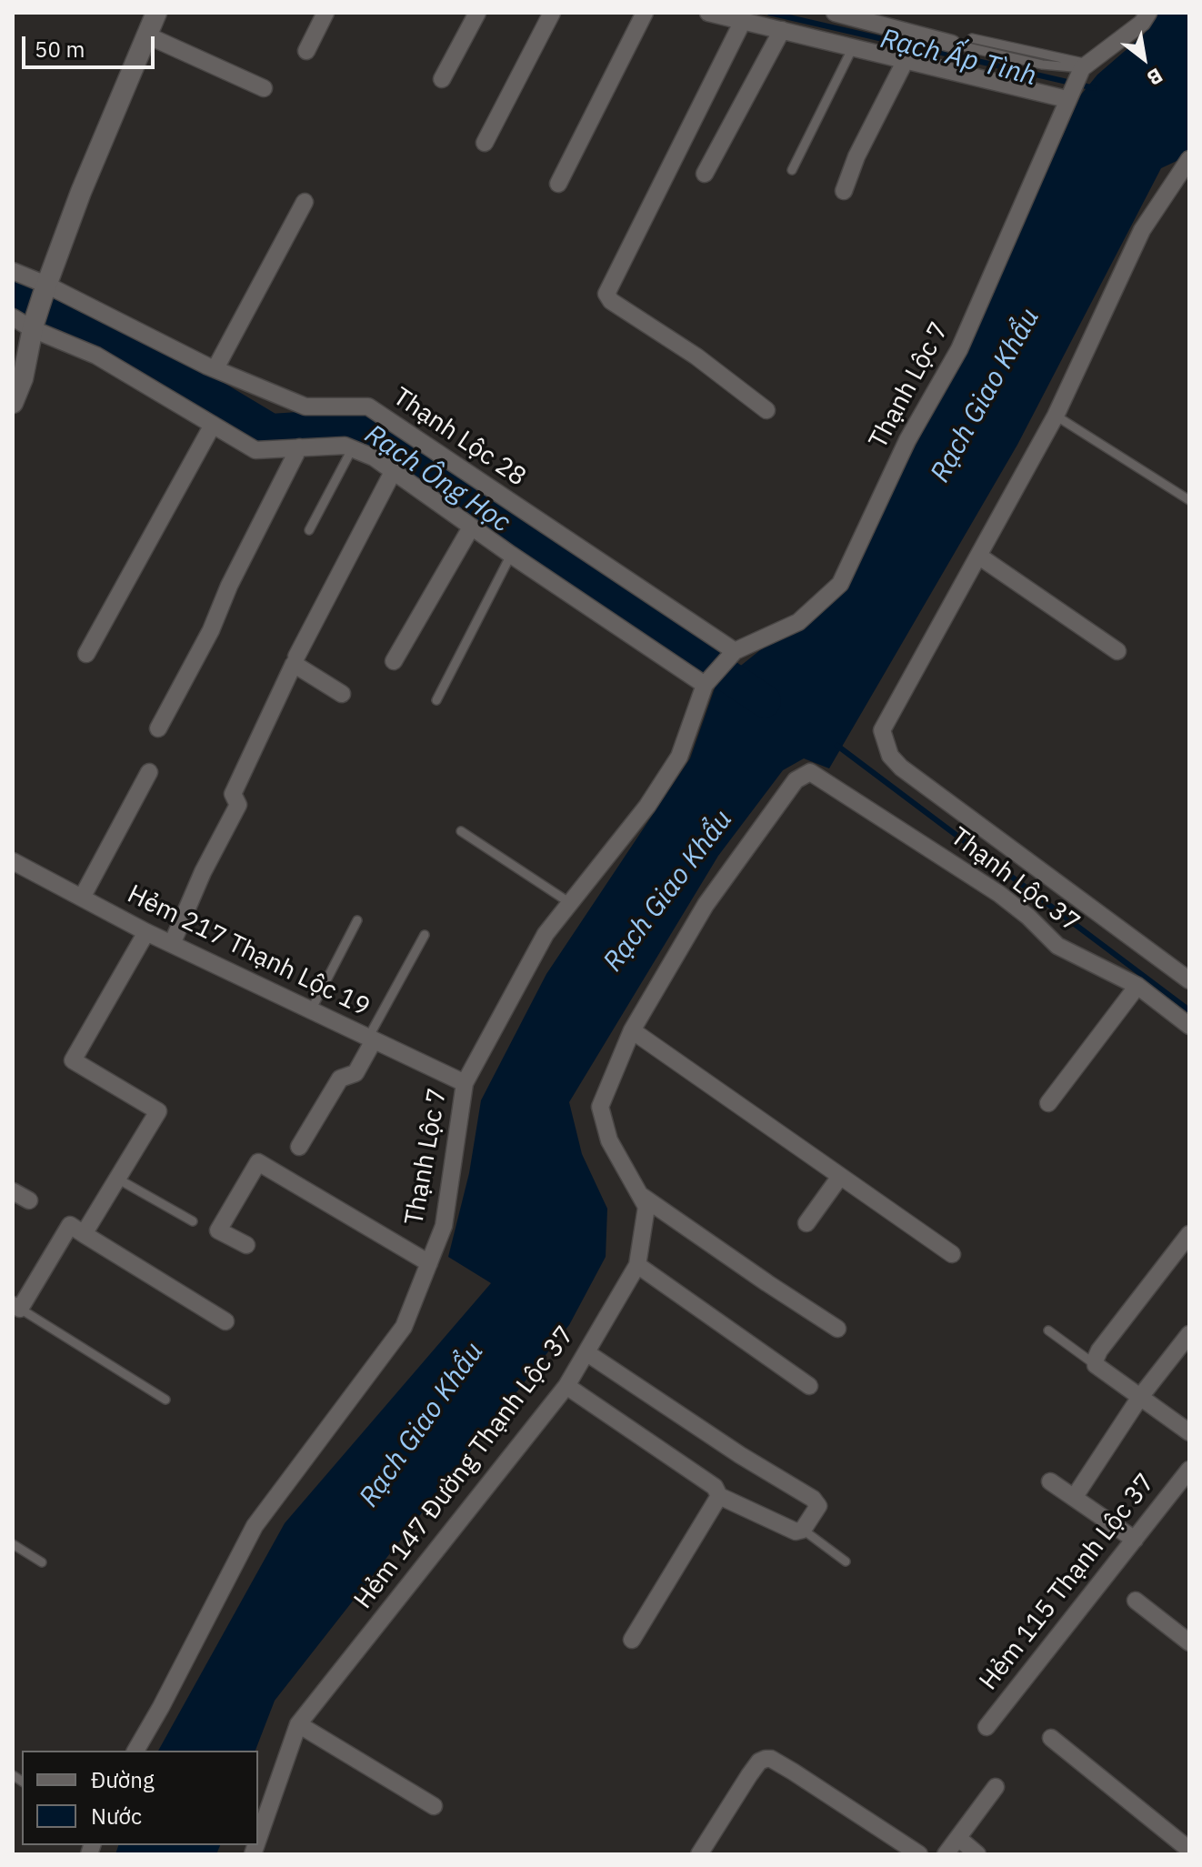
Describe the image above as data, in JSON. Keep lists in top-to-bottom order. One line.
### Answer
{"streets":{"street":["Thạnh Lộc 7","Thạnh Lộc 28","Thạnh Lộc 37","Hẻm 217 Thạnh Lộc 19","Hẻm 147 Đường Thạnh Lộc 37","Hẻm 115 Thạnh Lộc 37"]},"crossings":[["Thạnh Lộc 7","Thạnh Lộc 28"],["Thạnh Lộc 7","Hẻm 217 Thạnh Lộc 19"],["Thạnh Lộc 37","Hẻm 147 Đường Thạnh Lộc 37"]],"water":["Rạch Ấp Tình","Rạch Giao Khẩu","Rạch Ông Học"],"legend":["Đường","Nước"],"scale_bar":"50 m","north":"bottom right"}
